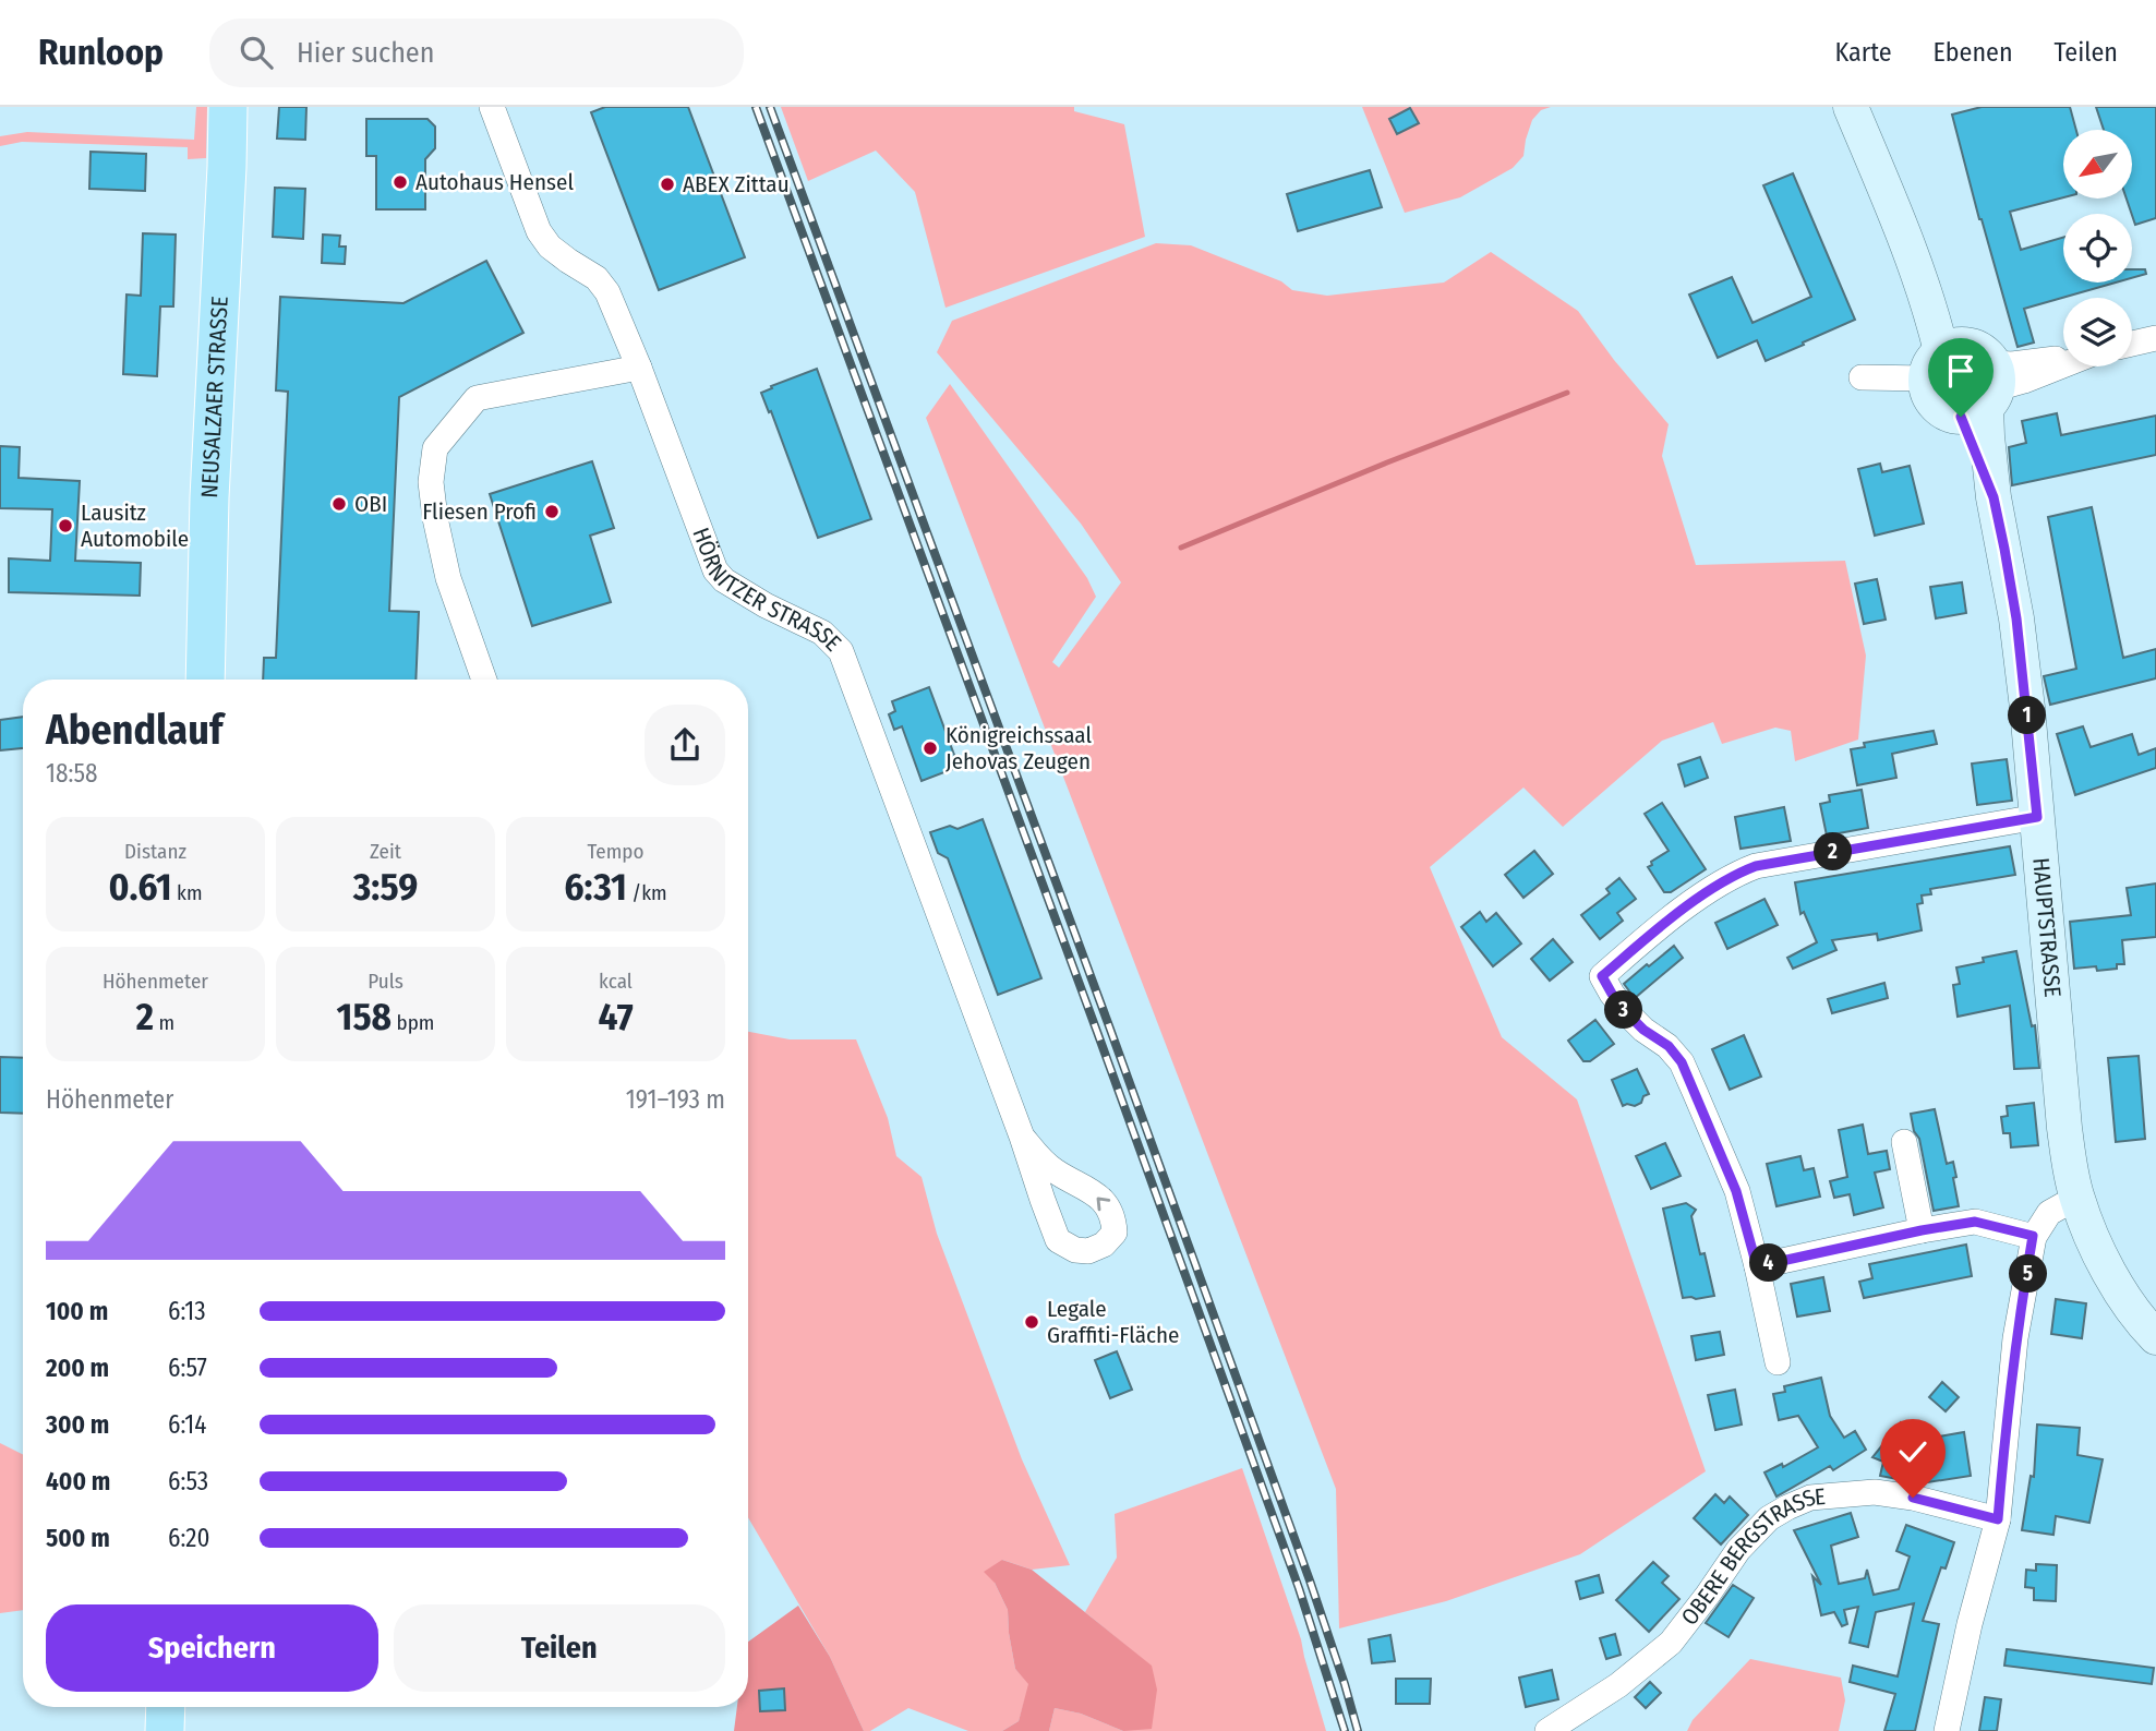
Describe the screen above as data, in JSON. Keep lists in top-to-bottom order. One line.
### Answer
{"streets":{"main road":["NEUSALZAER STRASSE","HAUPTSTRASSE"],"street":["HÖRNITZER STRASSE","OBERE BERGSTRASSE"]},"places":["Autohaus Hensel","ABEX Zittau","OBI","Fliesen Profi","Lausitz Automobile","Königreichssaal Jehovas Zeugen","Legale Graffiti-Fläche"],"north":"bottom left","page":{"header":"Runloop","search":"Hier suchen","nav":["Karte","Ebenen","Teilen"],"heading":["Abendlauf","18:58"],"pins":["1","2","3","4","5"],"stats":[["Distanz","0.61 km"],["Zeit","3:59"],["Tempo","6:31 /km"],["Höhenmeter","2 m"],["Puls","158 bpm"],["kcal","47"]],"chart":["Höhenmeter","191–193 m"],"list":[{"name":"100 m","note":"6:13"},{"name":"200 m","note":"6:57"},{"name":"300 m","note":"6:14"},{"name":"400 m","note":"6:53"},{"name":"500 m","note":"6:20"}],"buttons":["Speichern","Teilen"]}}
